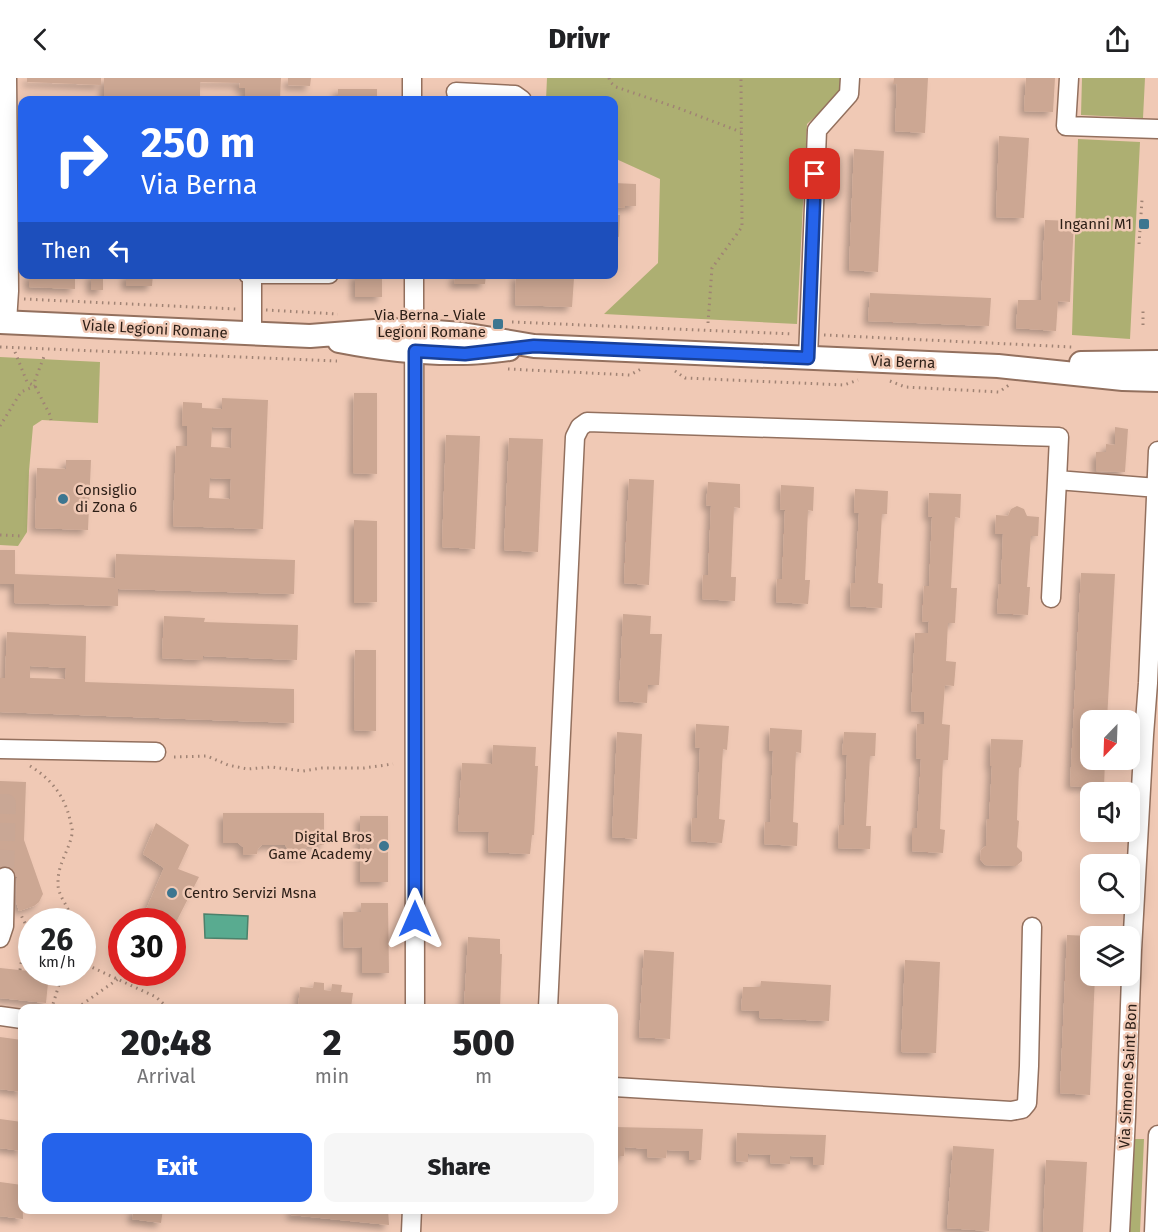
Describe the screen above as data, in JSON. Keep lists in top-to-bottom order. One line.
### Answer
{"streets":{"main road":["Viale Legioni Romane","Via Berna"],"street":["Via Simone Saint Bon"]},"crossings":[["Viale Legioni Romane","Via Berna"]],"places":{"transit":["Inganni M1","Via Berna - Viale Legioni Romane"],"other":["Consiglio di Zona 6","Digital Bros Game Academy","Centro Servizi Msna"]},"north":"bottom left","page":{"header":"Drivr","turn":["250 m","Via Berna"],"then":"Then","speed":"26 km/h","limit":"30","eta":["20:48","Arrival","2","min","500","m"],"buttons":["Exit","Share"]}}
